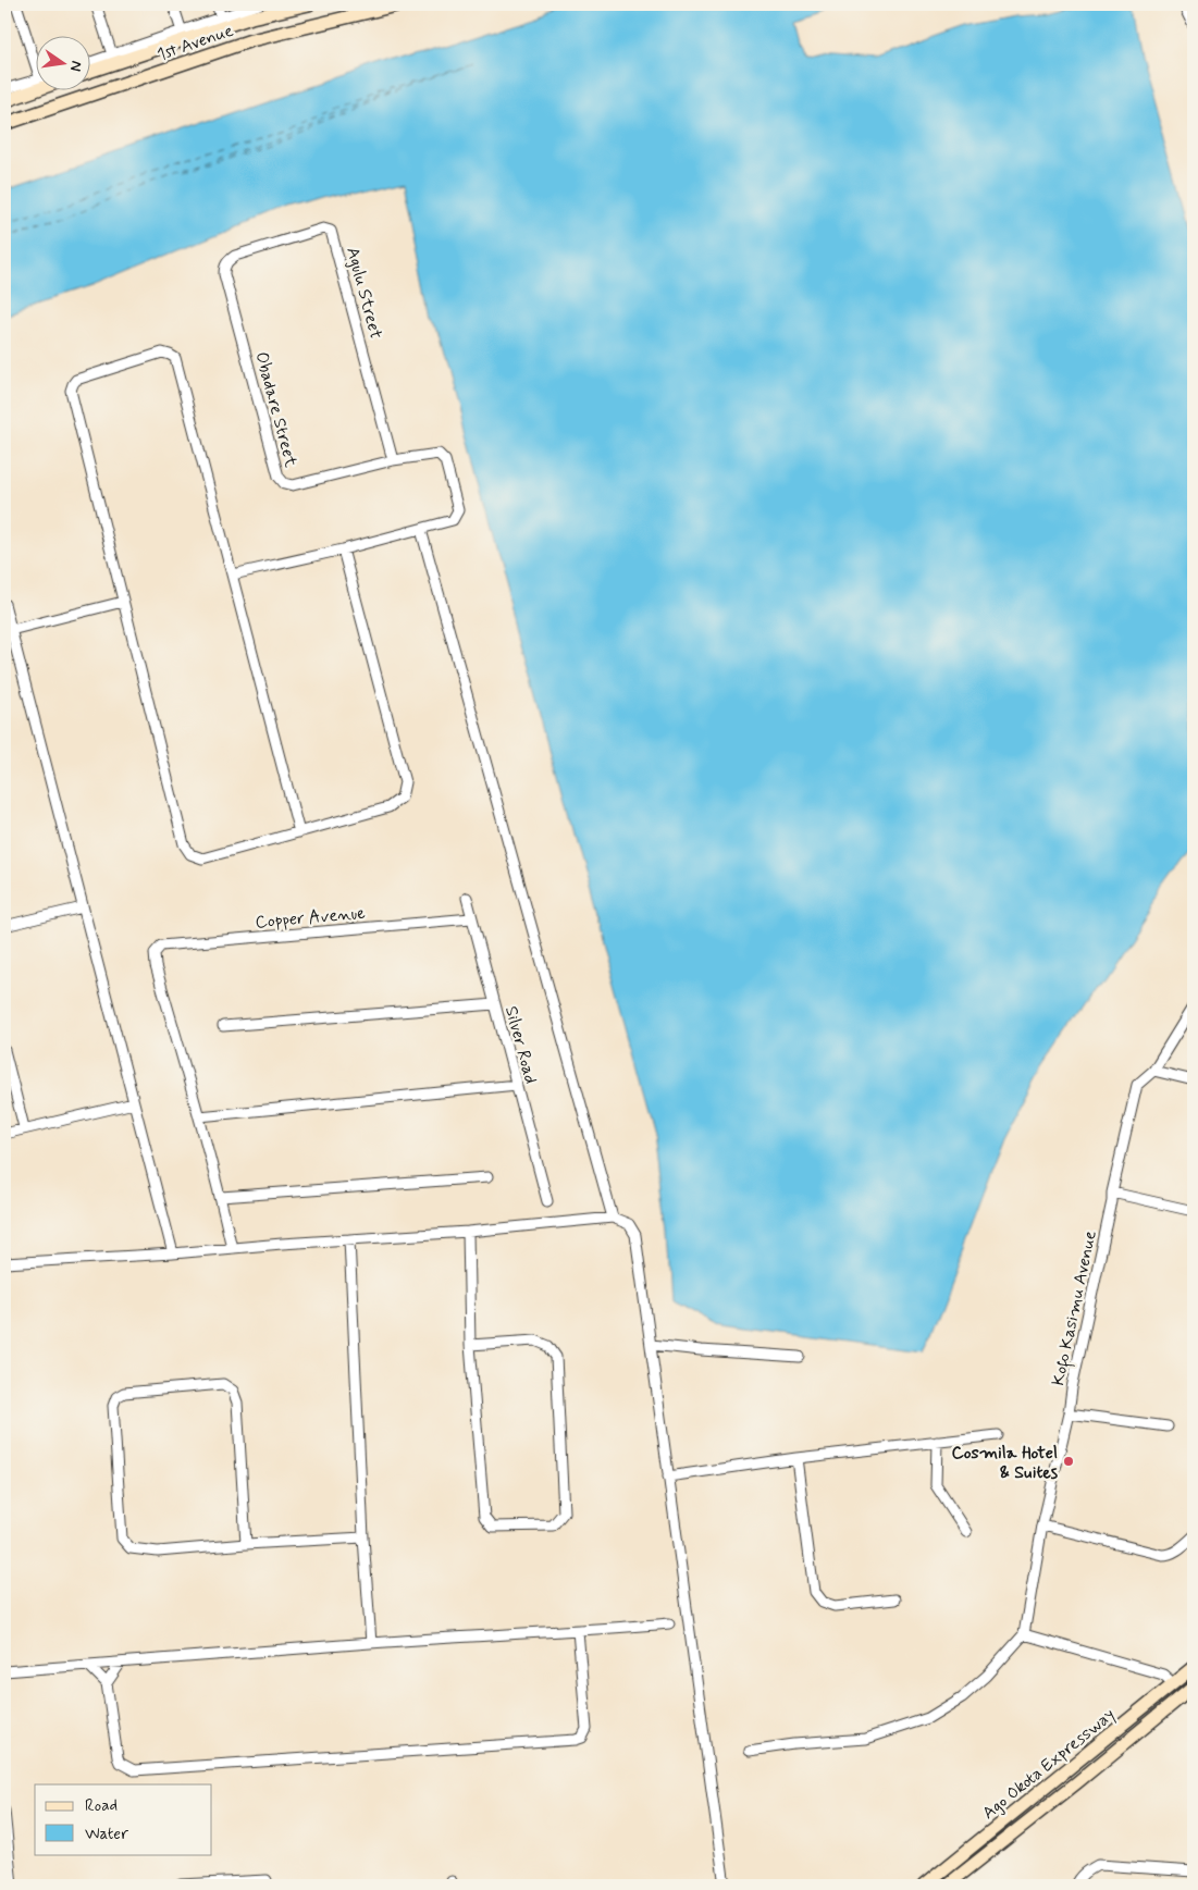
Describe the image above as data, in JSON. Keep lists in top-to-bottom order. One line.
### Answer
{"streets":{"main road":["1st Avenue","Ago Okota Expressway"],"street":["Agulu Street","Obadare Street","Copper Avenue","Silver Road","Kofo Kasimu Avenue"]},"crossings":[["Agulu Street","Obadare Street"],["Copper Avenue","Silver Road"]],"places":["Cosmila Hotel & Suites"],"legend":["Road","Water"],"north":"right"}
